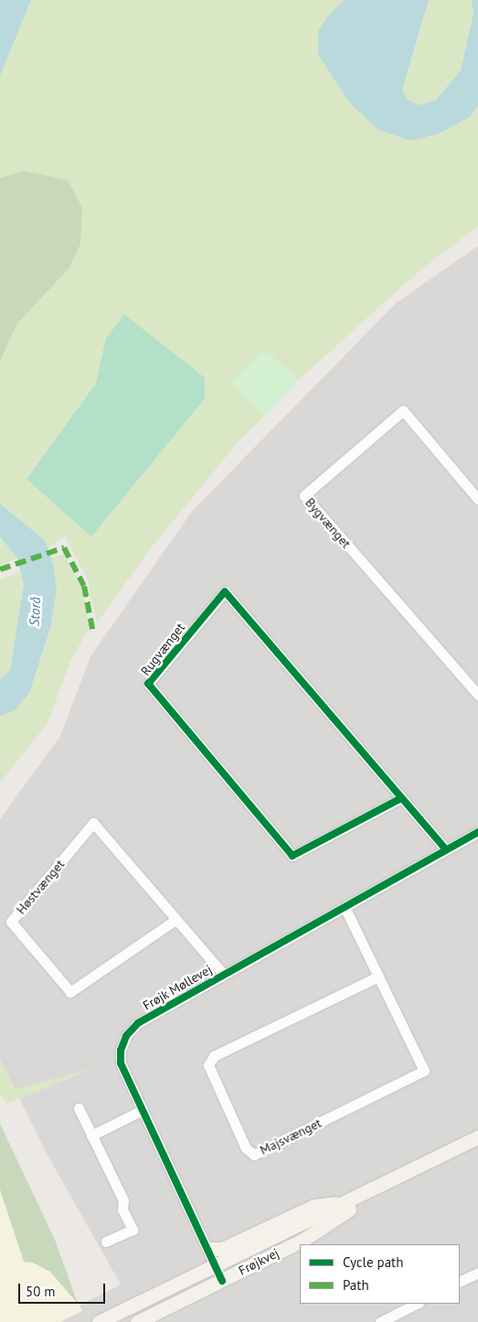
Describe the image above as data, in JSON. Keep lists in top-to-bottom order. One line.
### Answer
{"streets":{"street":["Bygvænget","Rugvænget","Høstvænget","Frøjk Møllevej","Majsvænget","Frøjkvej"]},"crossings":[["Rugvænget","Frøjk Møllevej"],["Høstvænget","Frøjk Møllevej"],["Frøjk Møllevej","Majsvænget"],["Frøjk Møllevej","Frøjkvej"]],"water":["Storå"],"legend":["Cycle path","Path"],"scale_bar":"50 m"}
